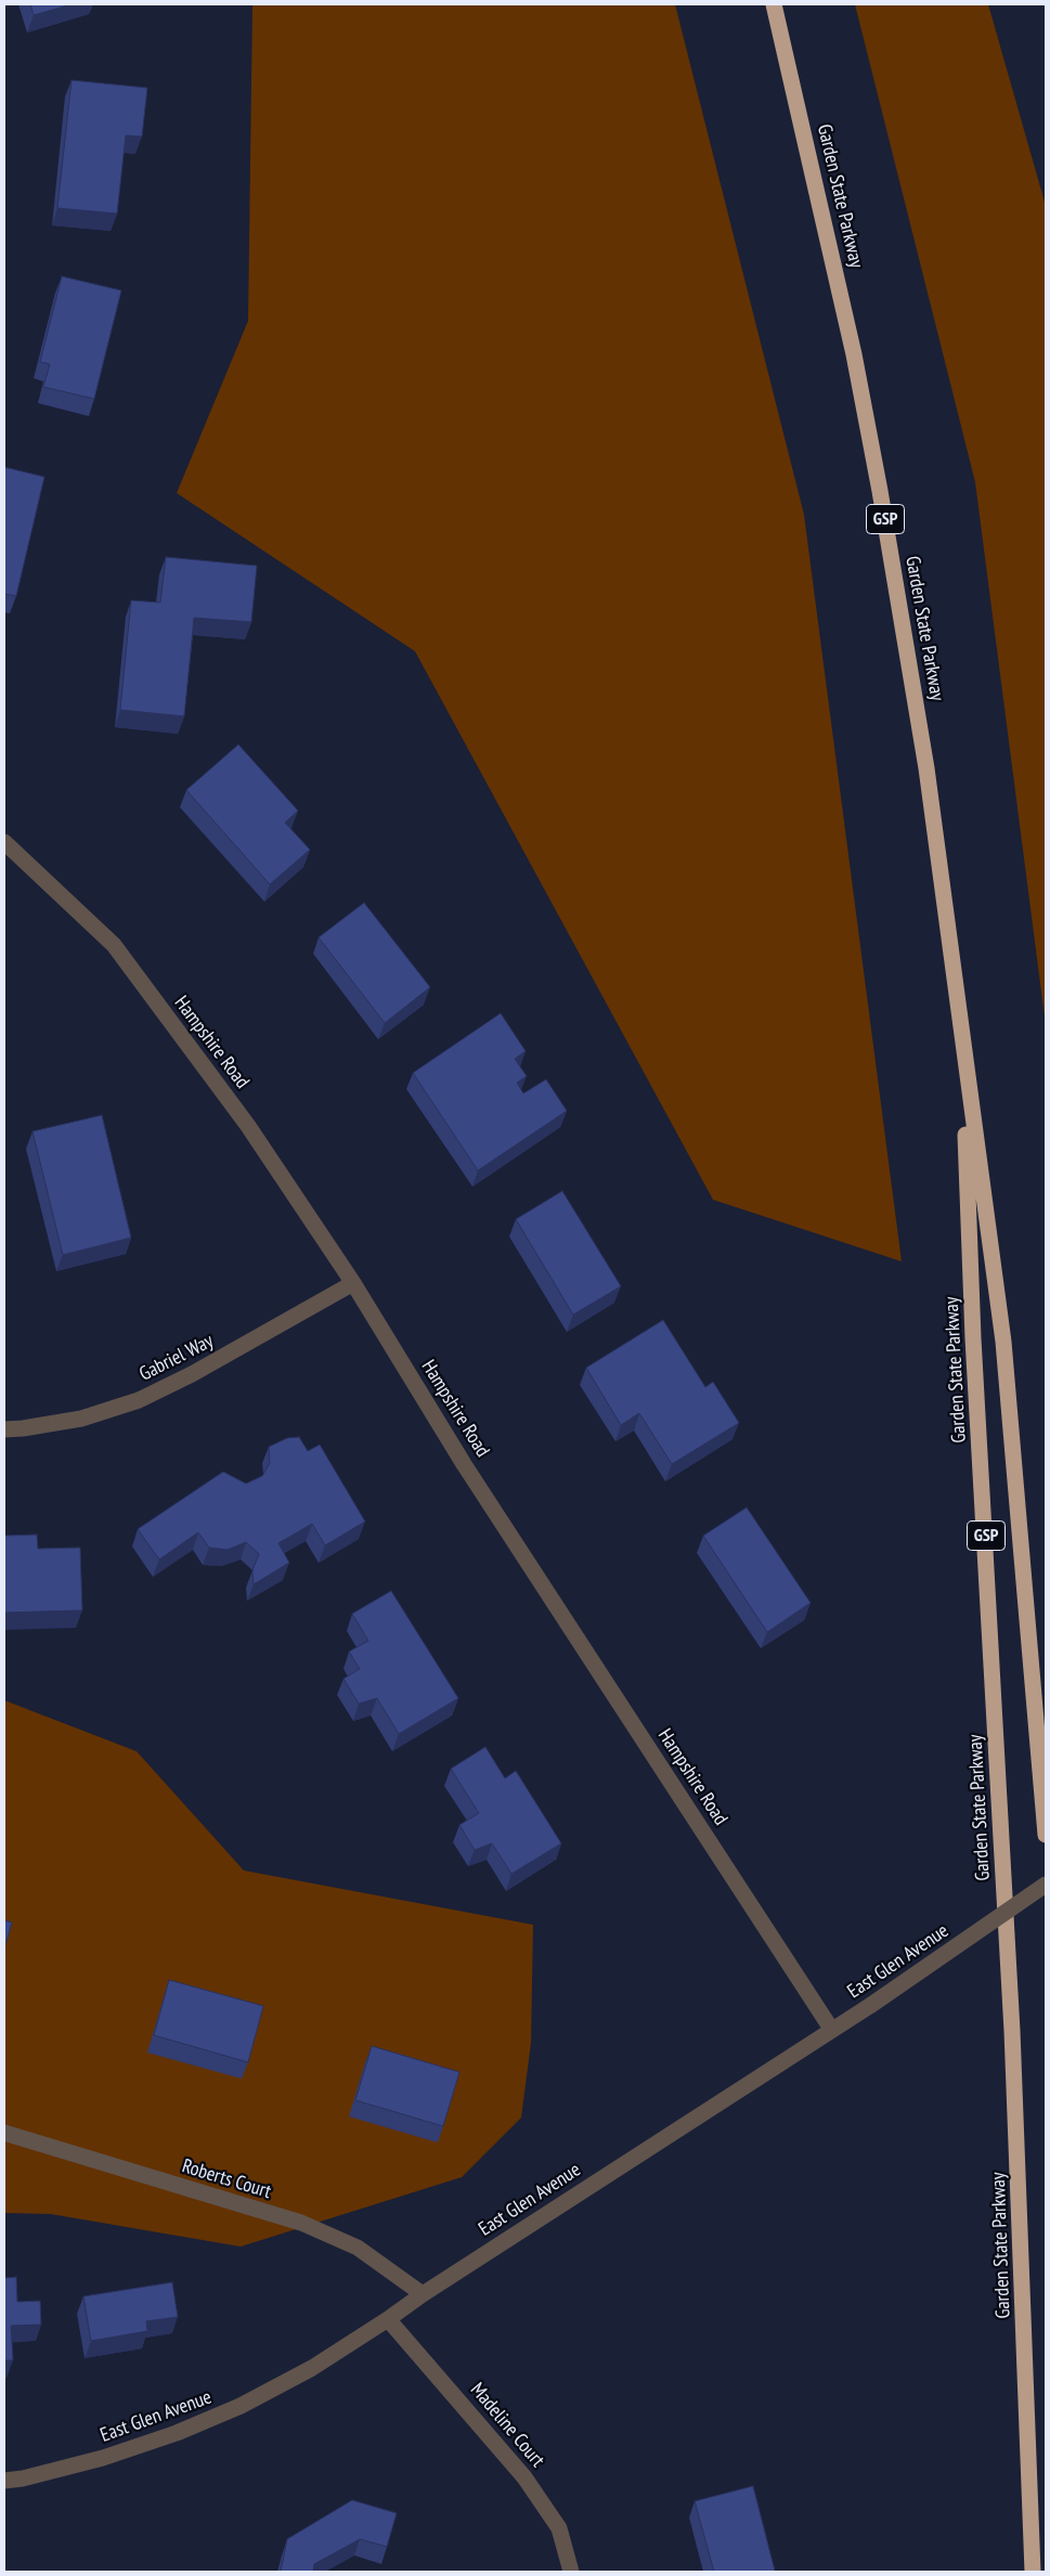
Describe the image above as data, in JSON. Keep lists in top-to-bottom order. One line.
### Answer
{"streets":{"highway":["Garden State Parkway","GSP"],"street":["Hampshire Road","Gabriel Way","East Glen Avenue","Roberts Court","Madeline Court"]},"crossings":[["Hampshire Road","Gabriel Way"],["Hampshire Road","East Glen Avenue"],["East Glen Avenue","Roberts Court"],["East Glen Avenue","Madeline Court"]]}
